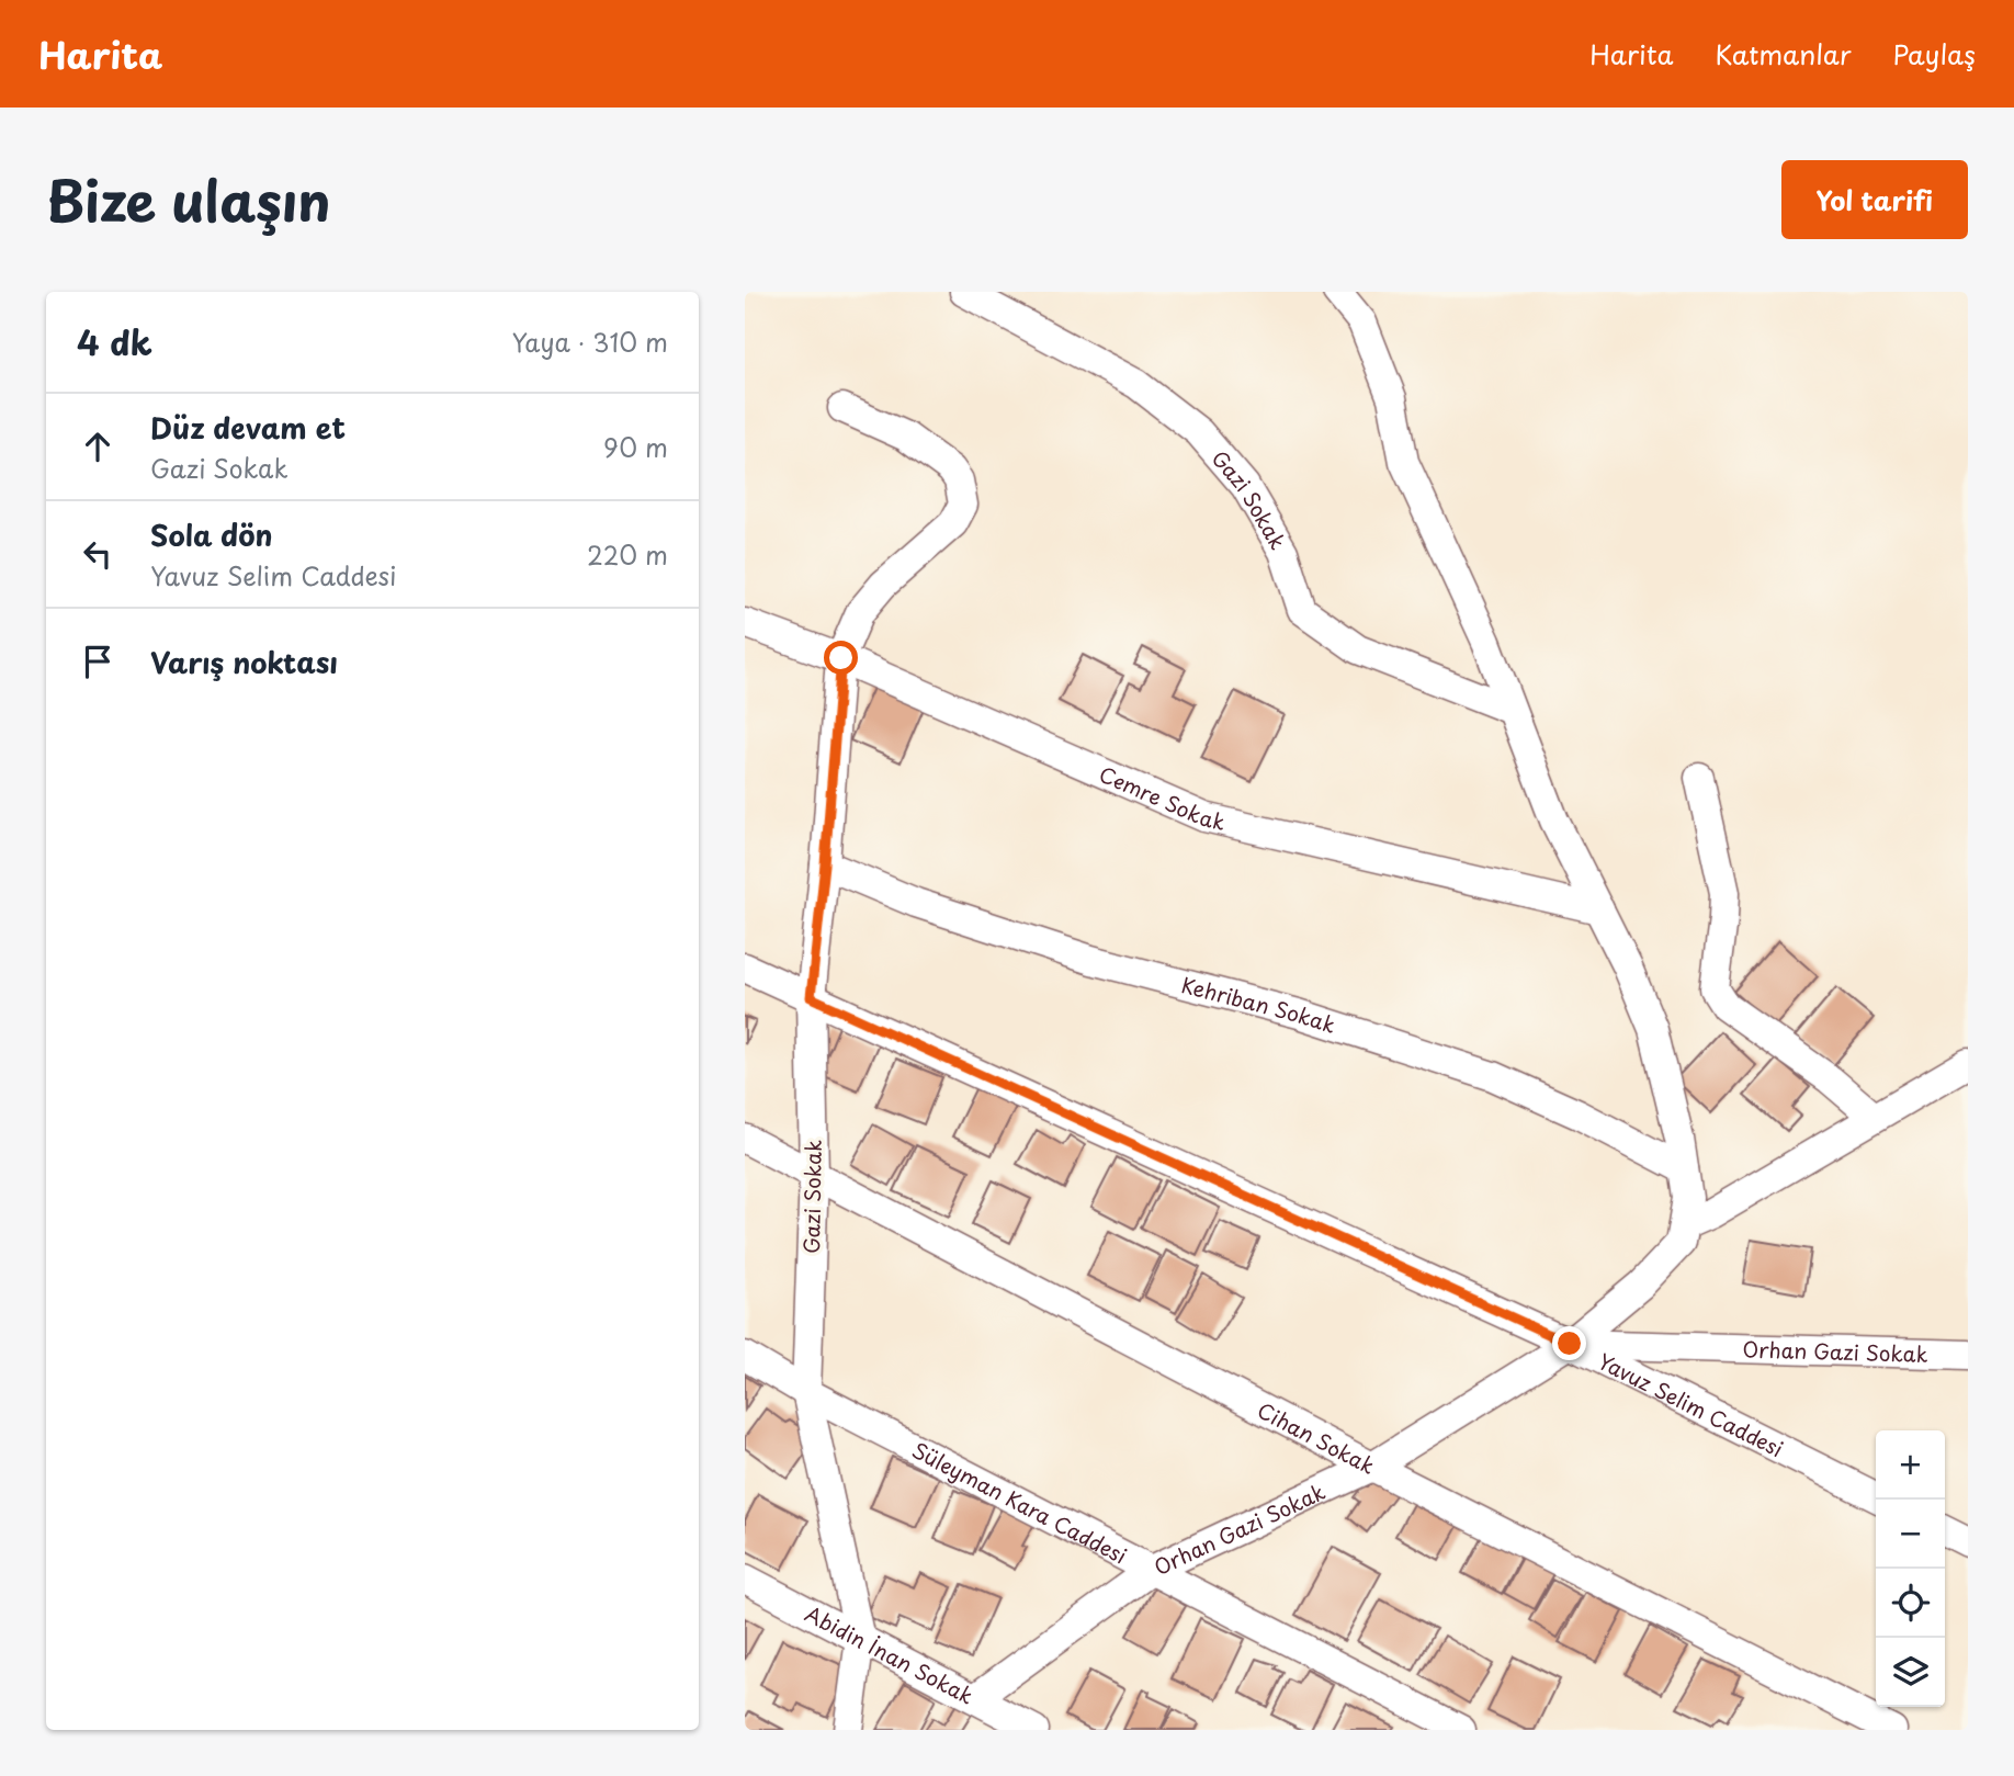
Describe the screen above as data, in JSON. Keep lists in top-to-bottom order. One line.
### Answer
{"streets":{"street":["Gazi Sokak","Cemre Sokak","Kehriban Sokak","Orhan Gazi Sokak","Yavuz Selim Caddesi","Cihan Sokak","Süleyman Kara Caddesi","Abidin İnan Sokak"]},"crossings":[["Gazi Sokak","Cemre Sokak"],["Gazi Sokak","Kehriban Sokak"],["Gazi Sokak","Yavuz Selim Caddesi"],["Gazi Sokak","Cihan Sokak"],["Gazi Sokak","Süleyman Kara Caddesi"],["Gazi Sokak","Abidin İnan Sokak"],["Orhan Gazi Sokak","Yavuz Selim Caddesi"],["Orhan Gazi Sokak","Cihan Sokak"],["Orhan Gazi Sokak","Süleyman Kara Caddesi"],["Orhan Gazi Sokak","Abidin İnan Sokak"]],"page":{"header":"Harita","nav":["Harita","Katmanlar","Paylaş"],"title":"Bize ulaşın","buttons":"Yol tarifi","heading":["4 dk","Yaya · 310 m"],"list":[["Düz devam et","Gazi Sokak","90 m"],["Sola dön","Yavuz Selim Caddesi","220 m"],"Varış noktası"],"map_buttons":["+","−"]}}
